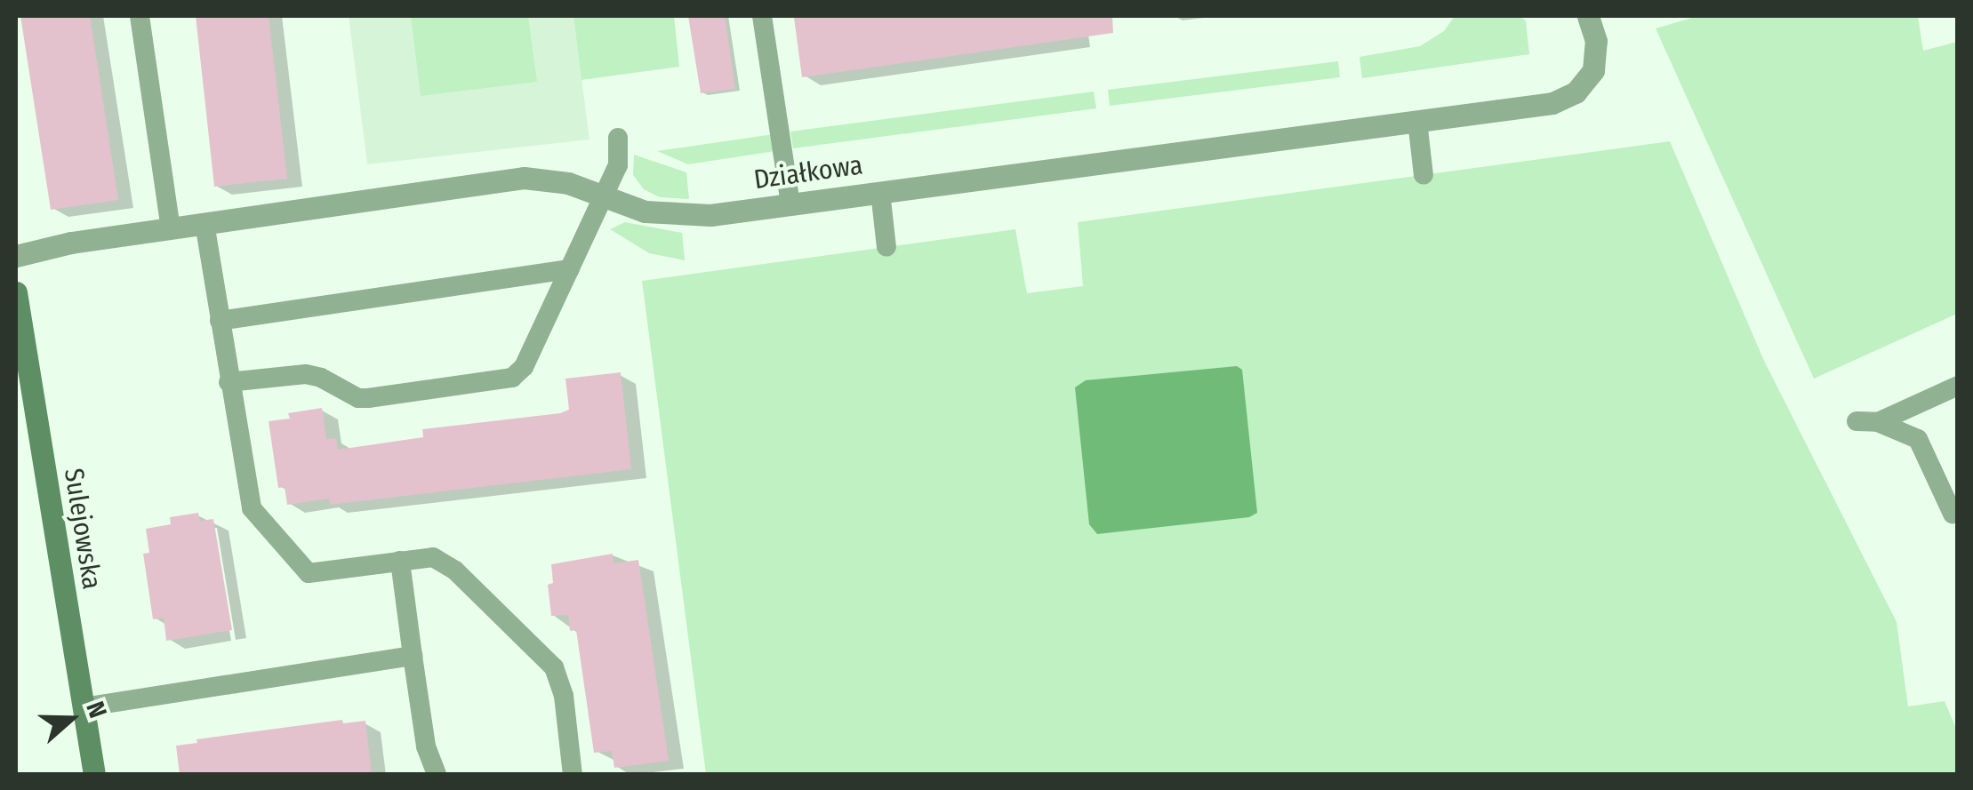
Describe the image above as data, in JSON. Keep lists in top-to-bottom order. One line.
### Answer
{"streets":{"main road":["Sulejowska"],"street":["Działkowa"]},"north":"right"}
